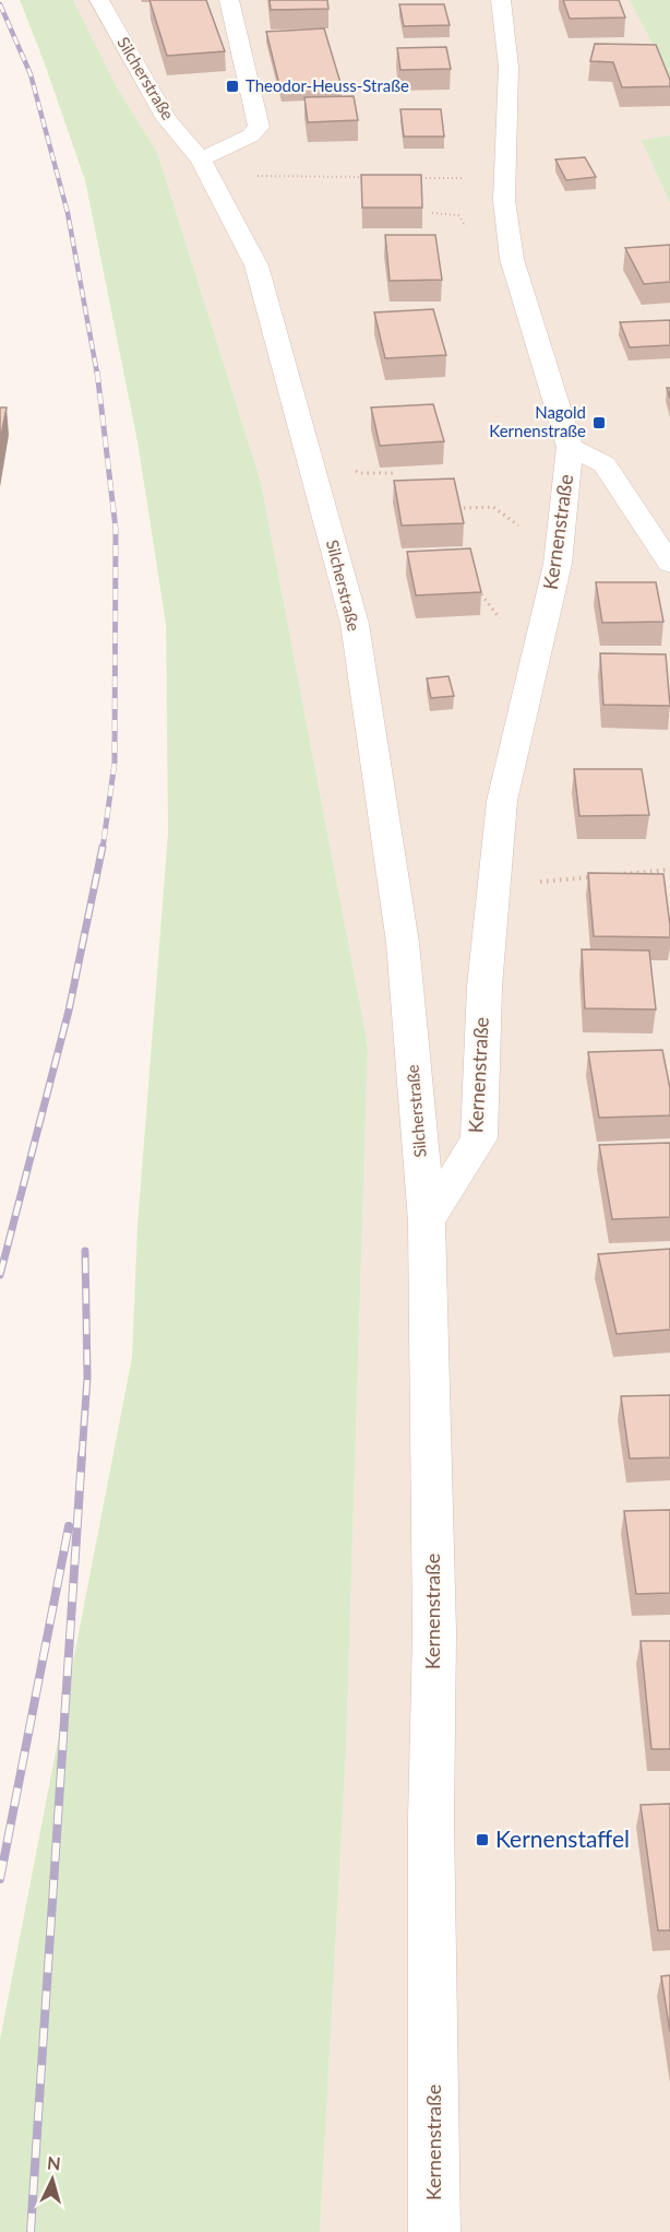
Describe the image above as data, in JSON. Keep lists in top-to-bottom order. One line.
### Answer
{"streets":{"street":["Silcherstraße","Kernenstraße"]},"crossings":[["Silcherstraße","Kernenstraße"]],"places":{"transit":["Theodor-Heuss-Straße","Nagold Kernenstraße","Kernenstaffel"]},"north":"top"}
